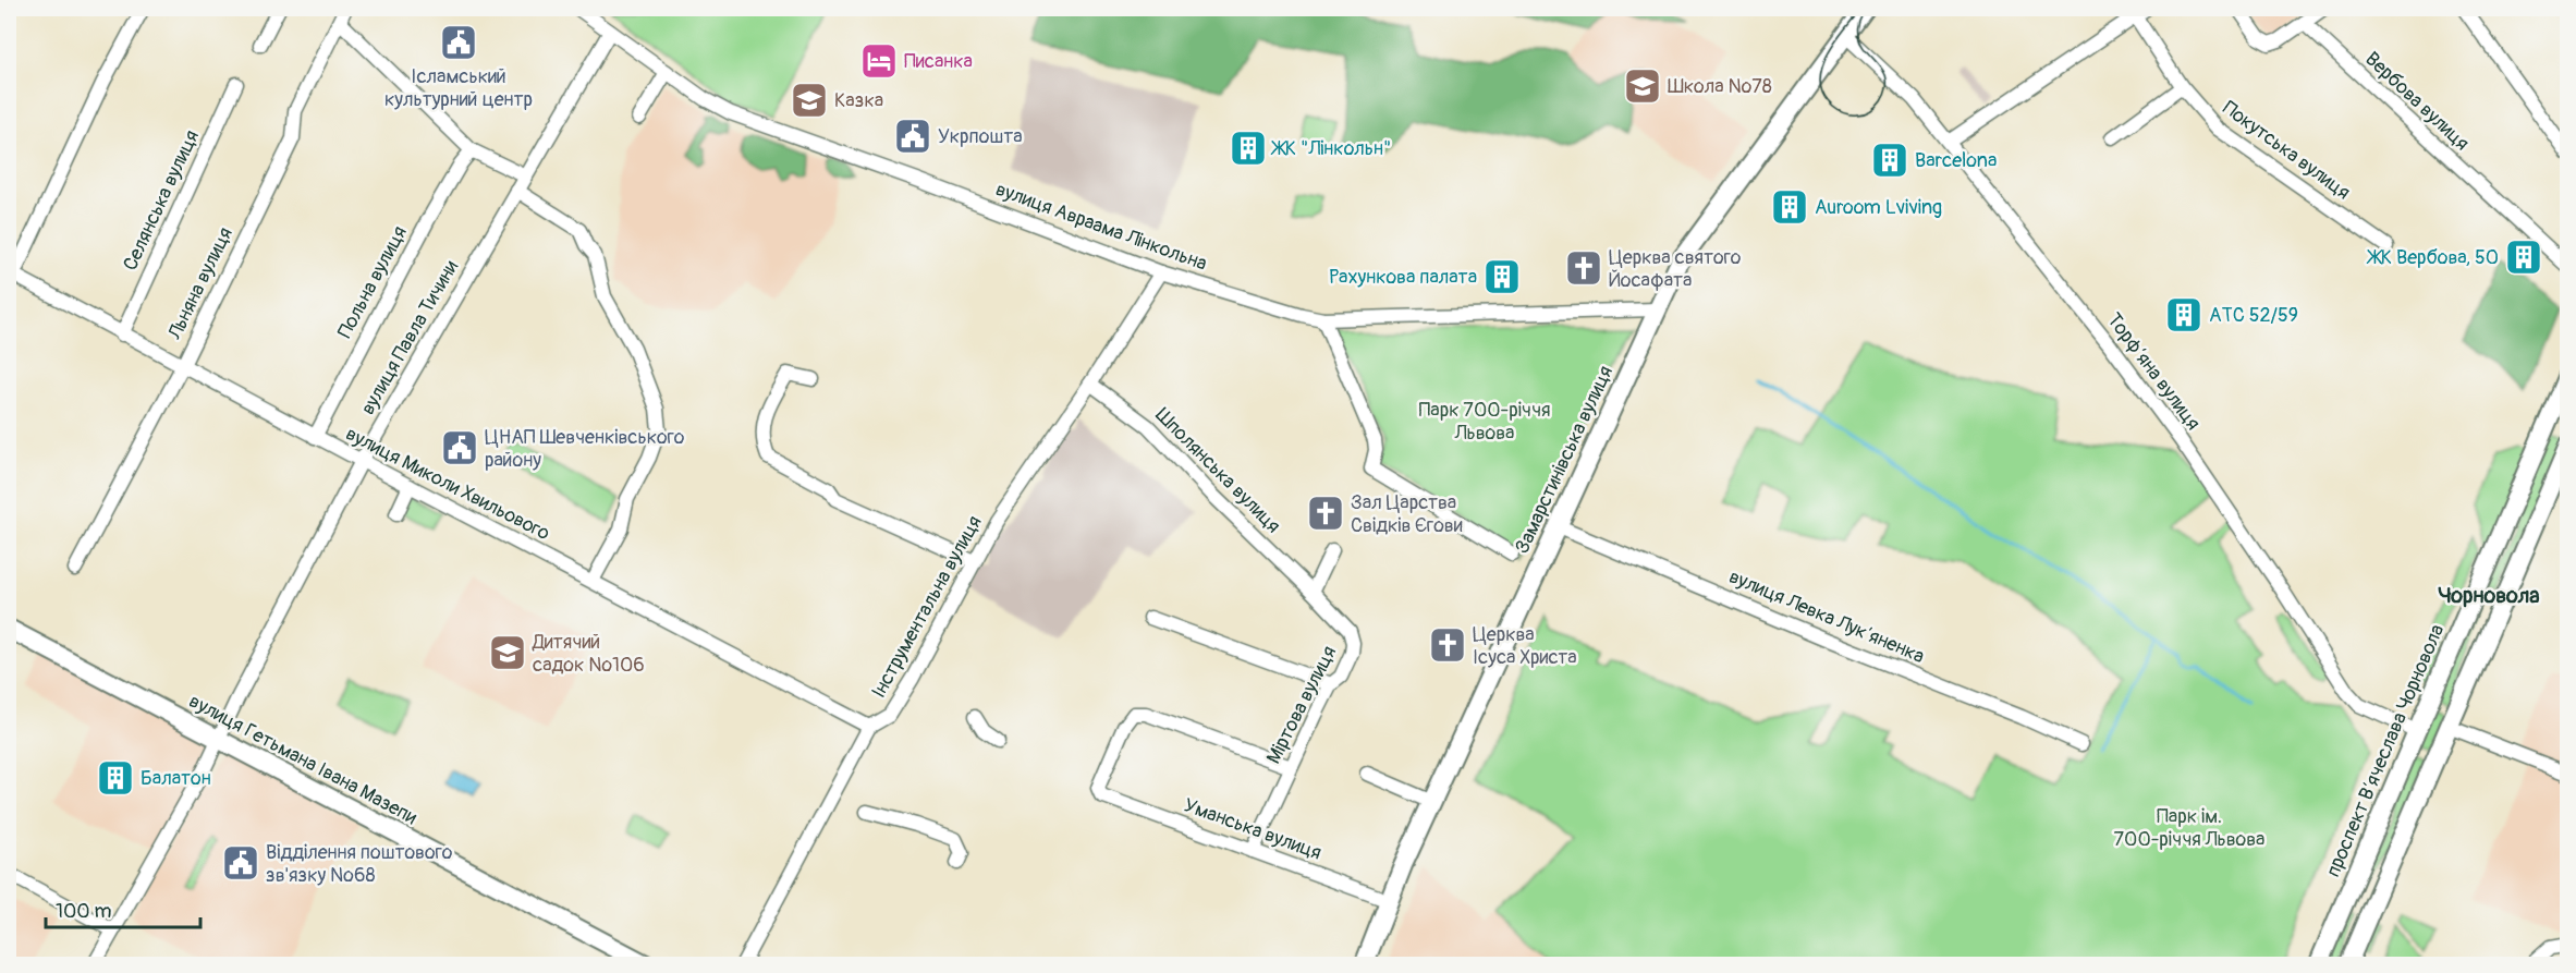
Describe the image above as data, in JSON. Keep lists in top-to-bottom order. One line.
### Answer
{"streets":{"main road":["Замарстинівська вулиця","проспект Вʼячеслава Чорновола","вулиця Гетьмана Івана Мазепи"],"street":["Вербова вулиця","Покутська вулиця","Селянська вулиця","вулиця Авраама Лінкольна","Польна вулиця","Льняна вулиця","вулиця Павла Тичини","Торфʼяна вулиця","Шполянська вулиця","вулиця Миколи Хвильового","Інструментальна вулиця","вулиця Левка Лукʼяненка","Міртова вулиця","Уманська вулиця"]},"crossings":[["Селянська вулиця","вулиця Миколи Хвильового"],["вулиця Авраама Лінкольна","вулиця Павла Тичини"],["вулиця Авраама Лінкольна","Замарстинівська вулиця"],["вулиця Авраама Лінкольна","Інструментальна вулиця"],["Польна вулиця","вулиця Миколи Хвильового"],["Льняна вулиця","вулиця Миколи Хвильового"],["вулиця Павла Тичини","вулиця Миколи Хвильового"],["вулиця Павла Тичини","вулиця Гетьмана Івана Мазепи"],["Торфʼяна вулиця","Замарстинівська вулиця"],["Торфʼяна вулиця","проспект Вʼячеслава Чорновола"],["Замарстинівська вулиця","вулиця Левка Лукʼяненка"],["Замарстинівська вулиця","Уманська вулиця"],["Шполянська вулиця","Інструментальна вулиця"],["Шполянська вулиця","Міртова вулиця"],["вулиця Миколи Хвильового","Інструментальна вулиця"],["Міртова вулиця","Уманська вулиця"]],"districts":["Чорновола"],"parks":["Парк 700-річчя Львова","Парк ім. 700-річчя Львова"],"places":{"public building":["Ісламський культурний центр","Укрпошта","ЦНАП Шевченківського району","Відділення поштового зв'язку №68"],"hotel":["Писанка"],"school or university":["Школа №78","Казка","Дитячий садок №106"],"building":["ЖК \"Лінкольн\"","Barcelona","Auroom Lviving","ЖК Вербова, 50","Рахункова палата","АТС 52/59","Балатон"],"church":["Церква святого Йосафата","Зал Царства Свідків Єгови","Церква Ісуса Христа"]},"scale_bar":"100 m"}
